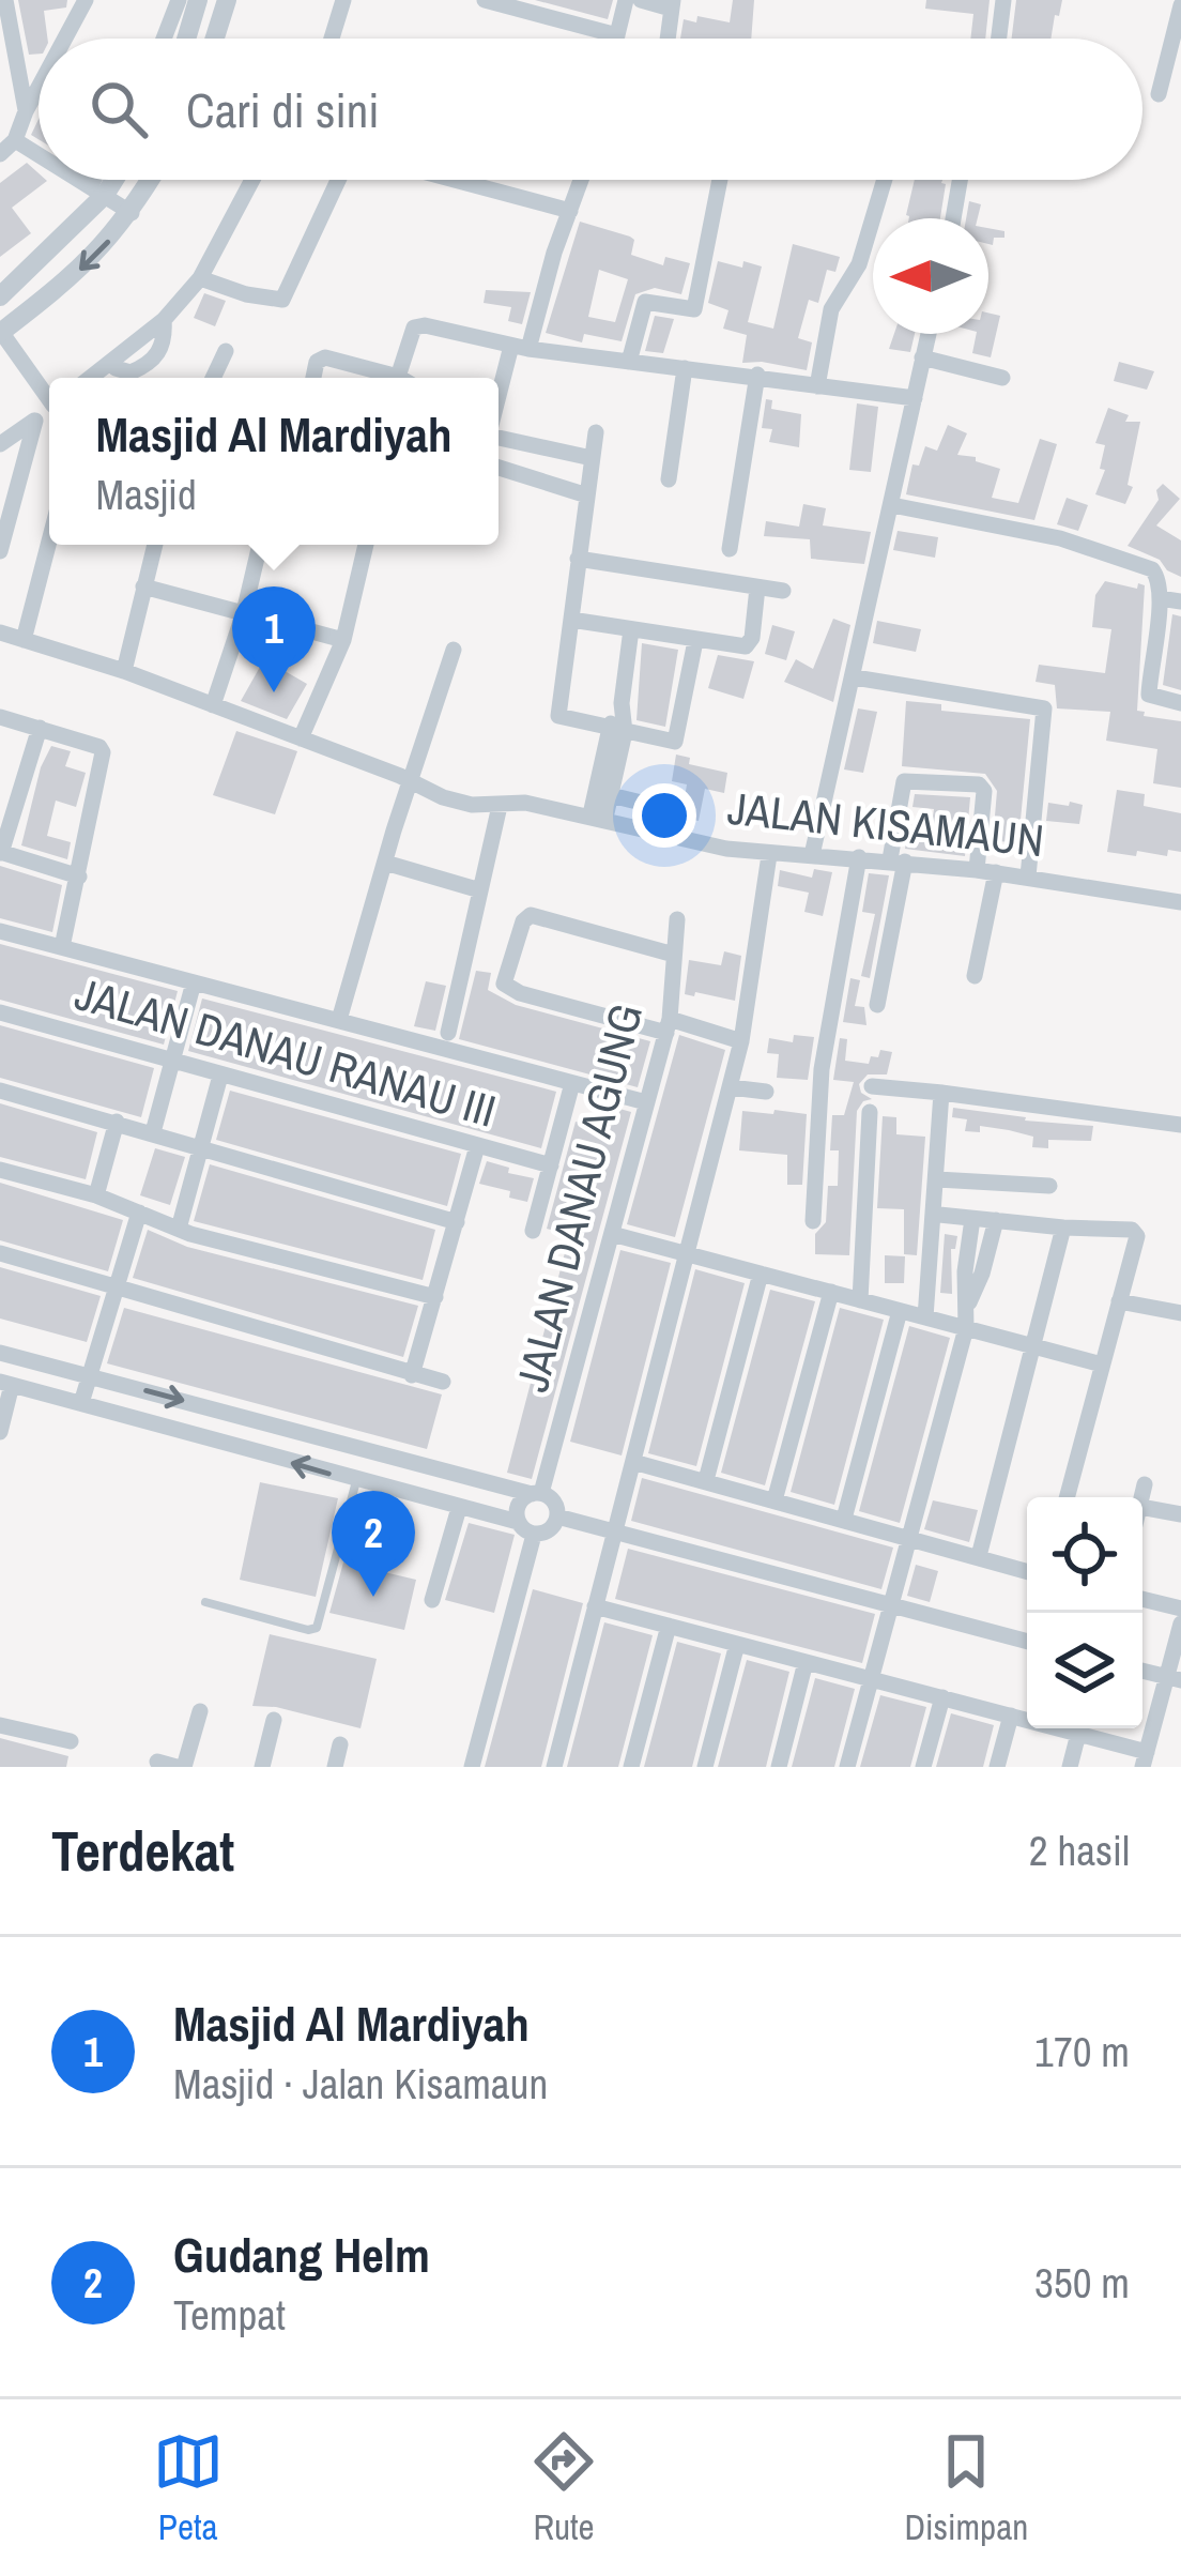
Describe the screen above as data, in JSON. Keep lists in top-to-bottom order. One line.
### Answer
{"streets":{"street":["JALAN KISAMAUN","JALAN DANAU RANAU III","JALAN DANAU AGUNG"]},"north":"left","page":{"search":"Cari di sini","popup":["Masjid Al Mardiyah","Masjid"],"pins":["1","2"],"heading":["Terdekat","2 hasil"],"list":[{"mark":"1","name":"Masjid Al Mardiyah","note":"Masjid · Jalan Kisamaun","value":"170 m"},{"mark":"2","name":"Gudang Helm","note":"Tempat","value":"350 m"}],"nav":["Peta","Rute","Disimpan"]}}
